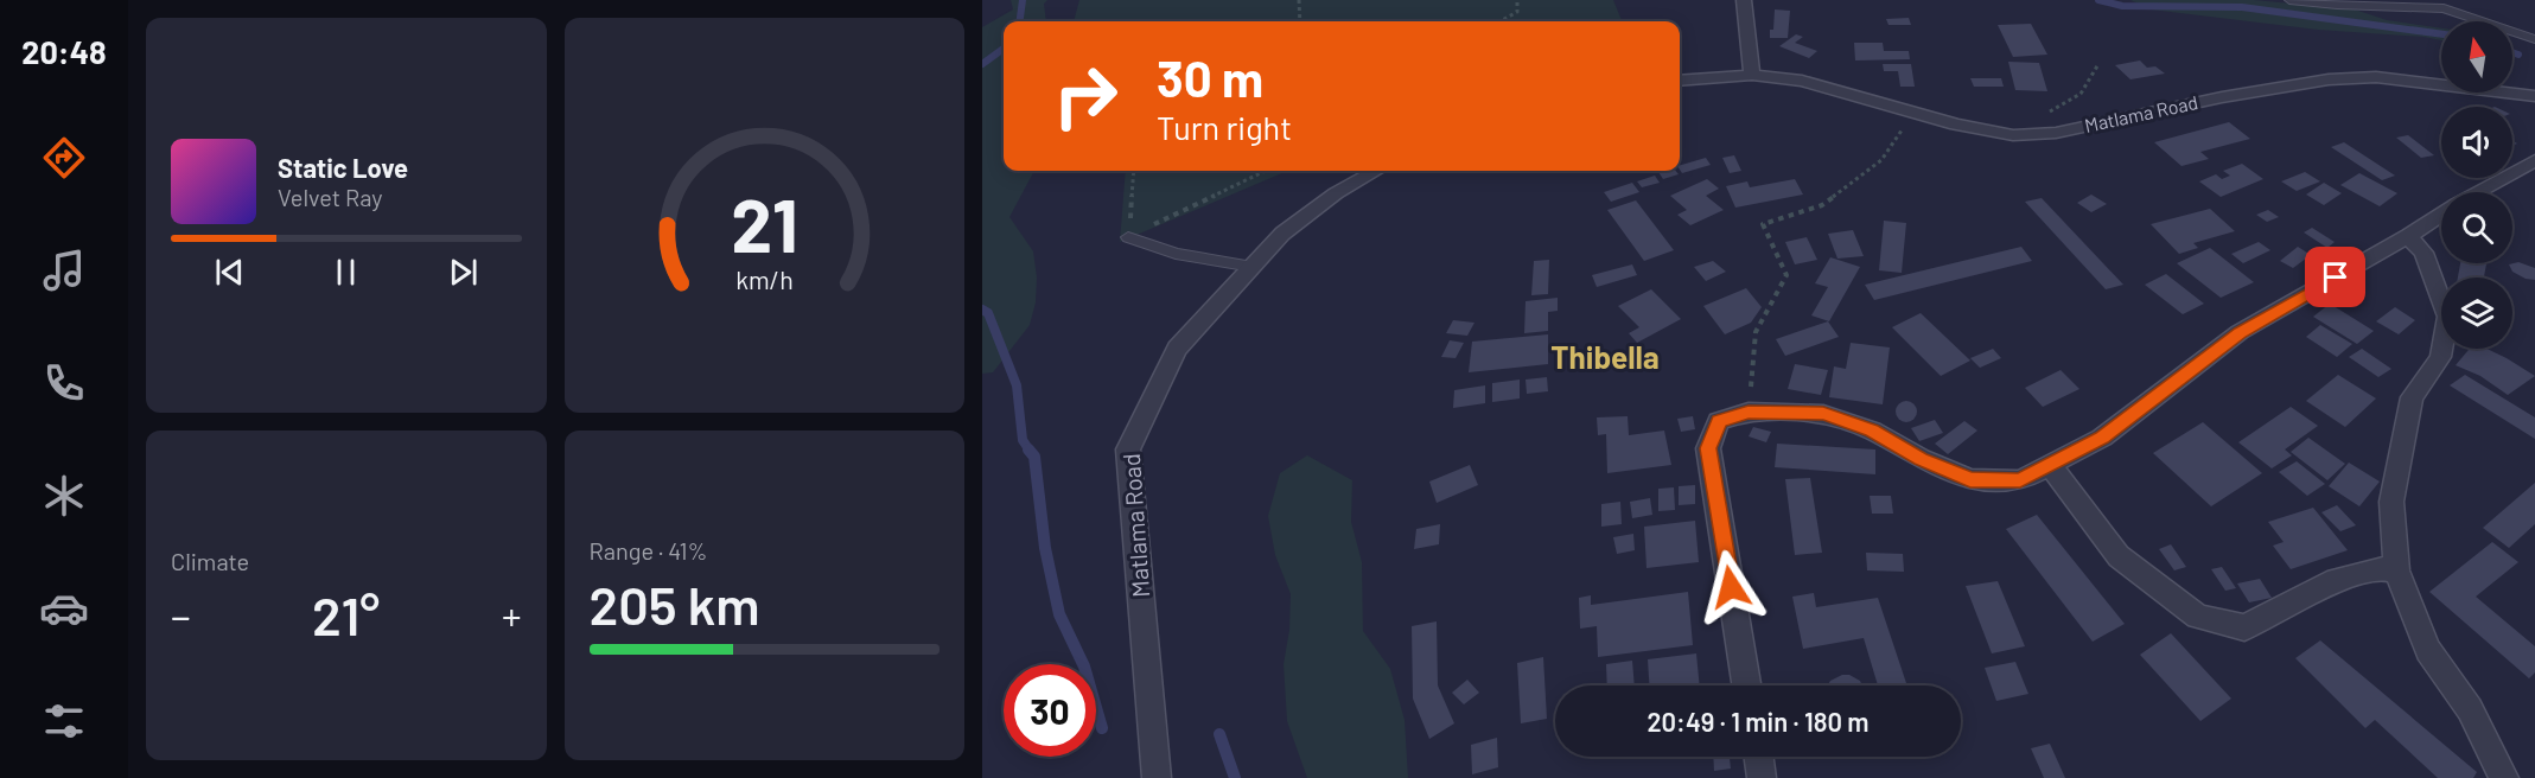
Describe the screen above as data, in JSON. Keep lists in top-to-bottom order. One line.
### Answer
{"streets":{"street":["Matlama Road"]},"districts":["Thibella"],"north":"top","page":{"tabs":"20:48","turn":["30 m","Turn right"],"song":["Static Love","Velvet Ray"],"tile":["Climate",["Range · 41%","205 km"]],"heat":["−","21°","+"],"limit":"30","trip":"20:49 · 1 min · 180 m","gauge":["21","km/h"]}}
